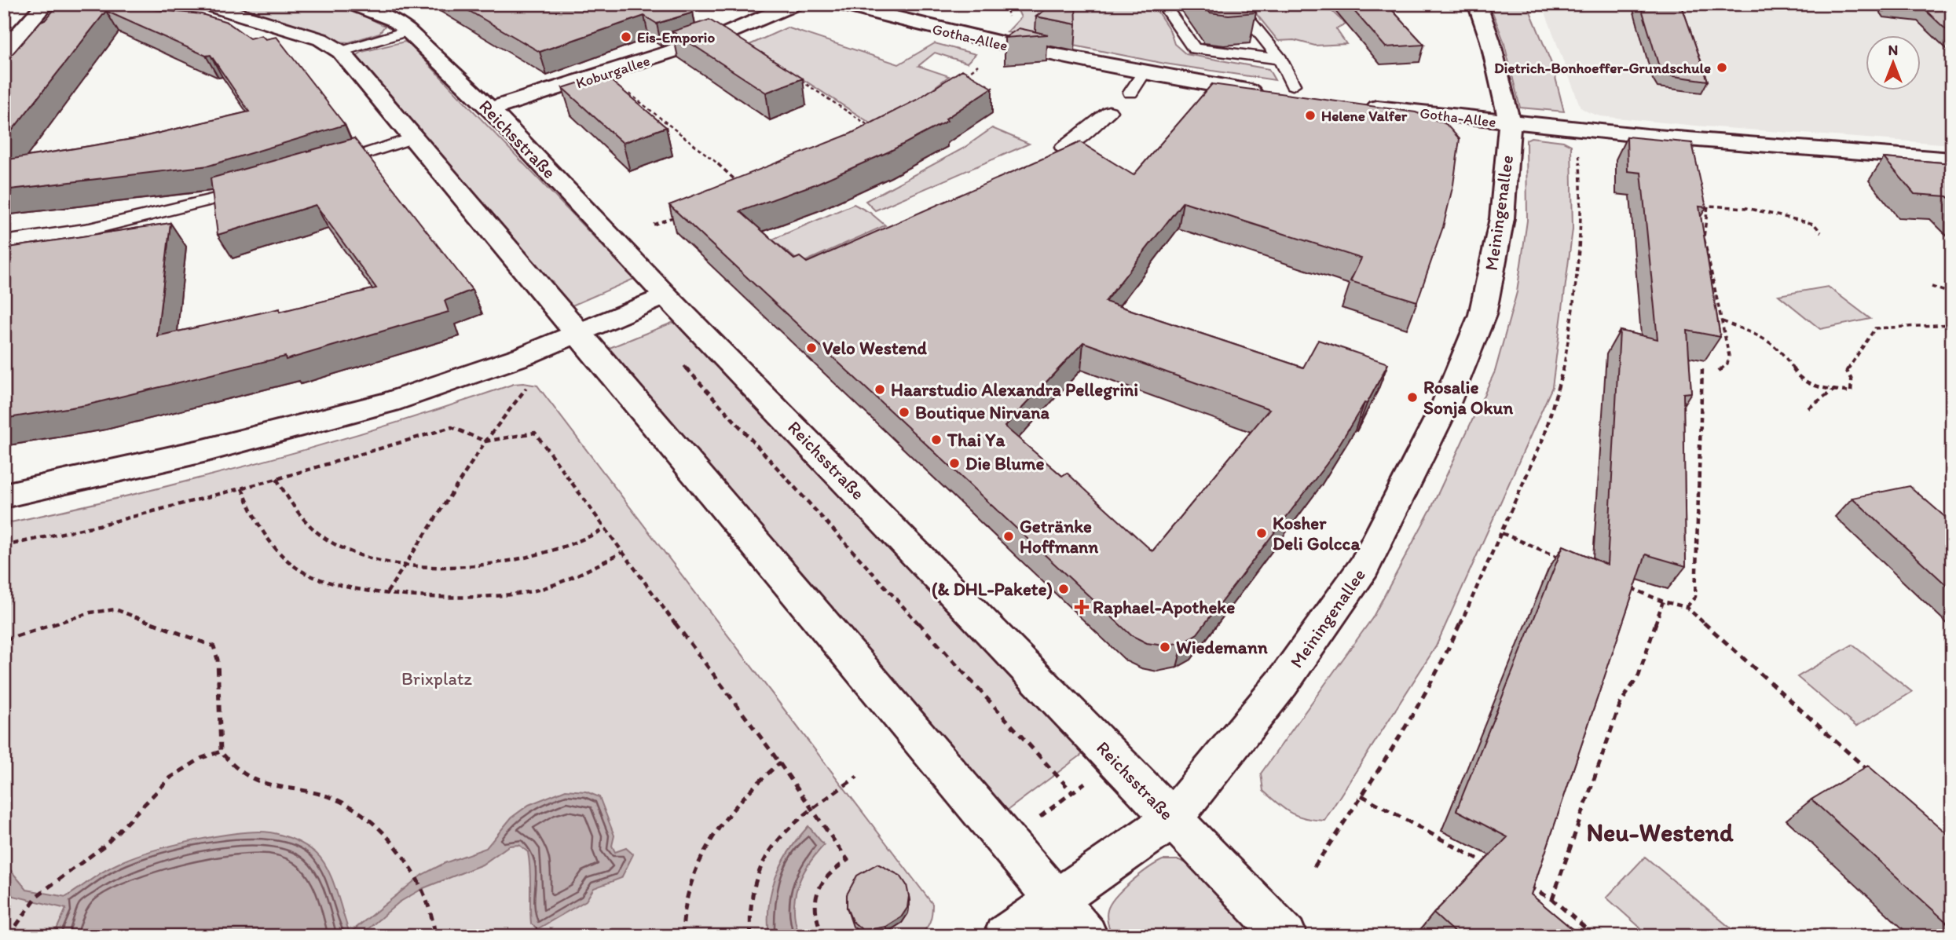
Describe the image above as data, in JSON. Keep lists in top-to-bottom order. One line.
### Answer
{"streets":{"street":["Gotha-Allee","Koburgallee","Reichsstraße","Meiningenallee"]},"crossings":[["Gotha-Allee","Meiningenallee"],["Koburgallee","Reichsstraße"],["Reichsstraße","Meiningenallee"]],"districts":["Neu-Westend"],"parks":["Brixplatz"],"places":{"other":["Eis-Emporio","Dietrich-Bonhoeffer-Grundschule","Helene Valfer","Velo Westend","Haarstudio Alexandra Pellegrini","Rosalie Sonja Okun","Boutique Nirvana","Thai Ya","Die Blume","Kosher Deli Golcca","Getränke Hoffmann","(& DHL-Pakete)","Wiedemann"],"health":["Raphael-Apotheke"]},"north":"top"}
